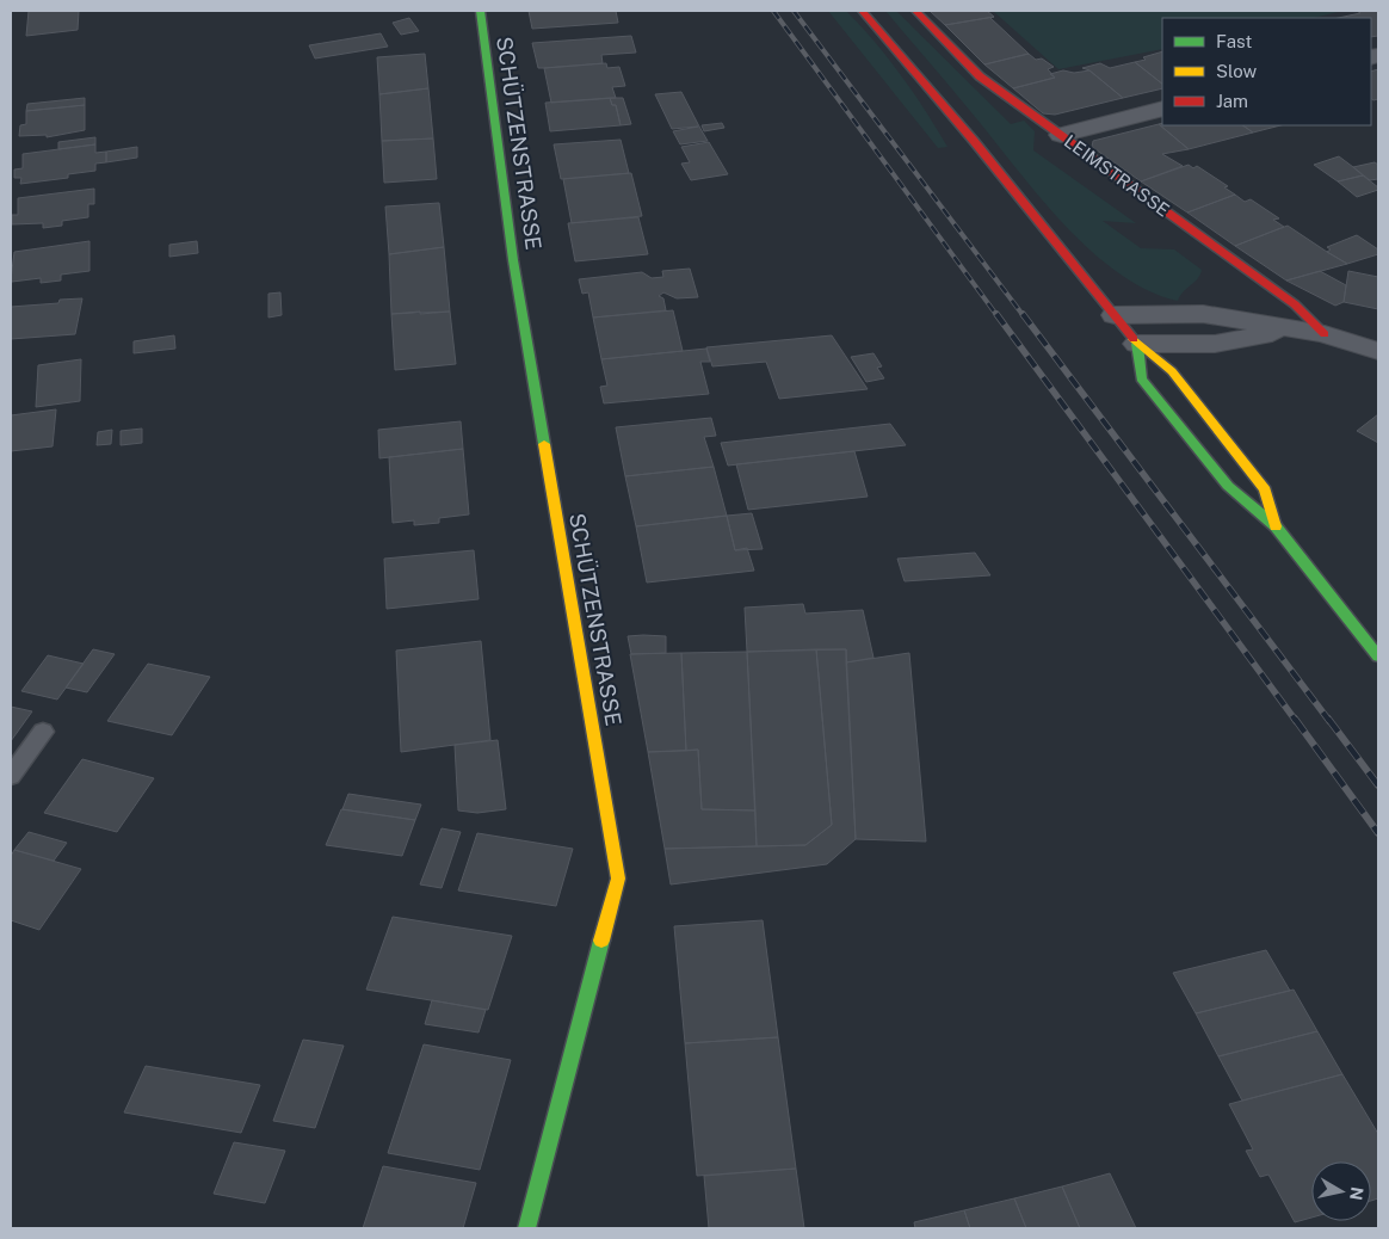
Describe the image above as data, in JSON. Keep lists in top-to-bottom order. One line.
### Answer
{"streets":{"street":["SCHÜTZENSTRASSE","LEIMSTRASSE"]},"legend":["Fast","Slow","Jam"],"north":"right"}
